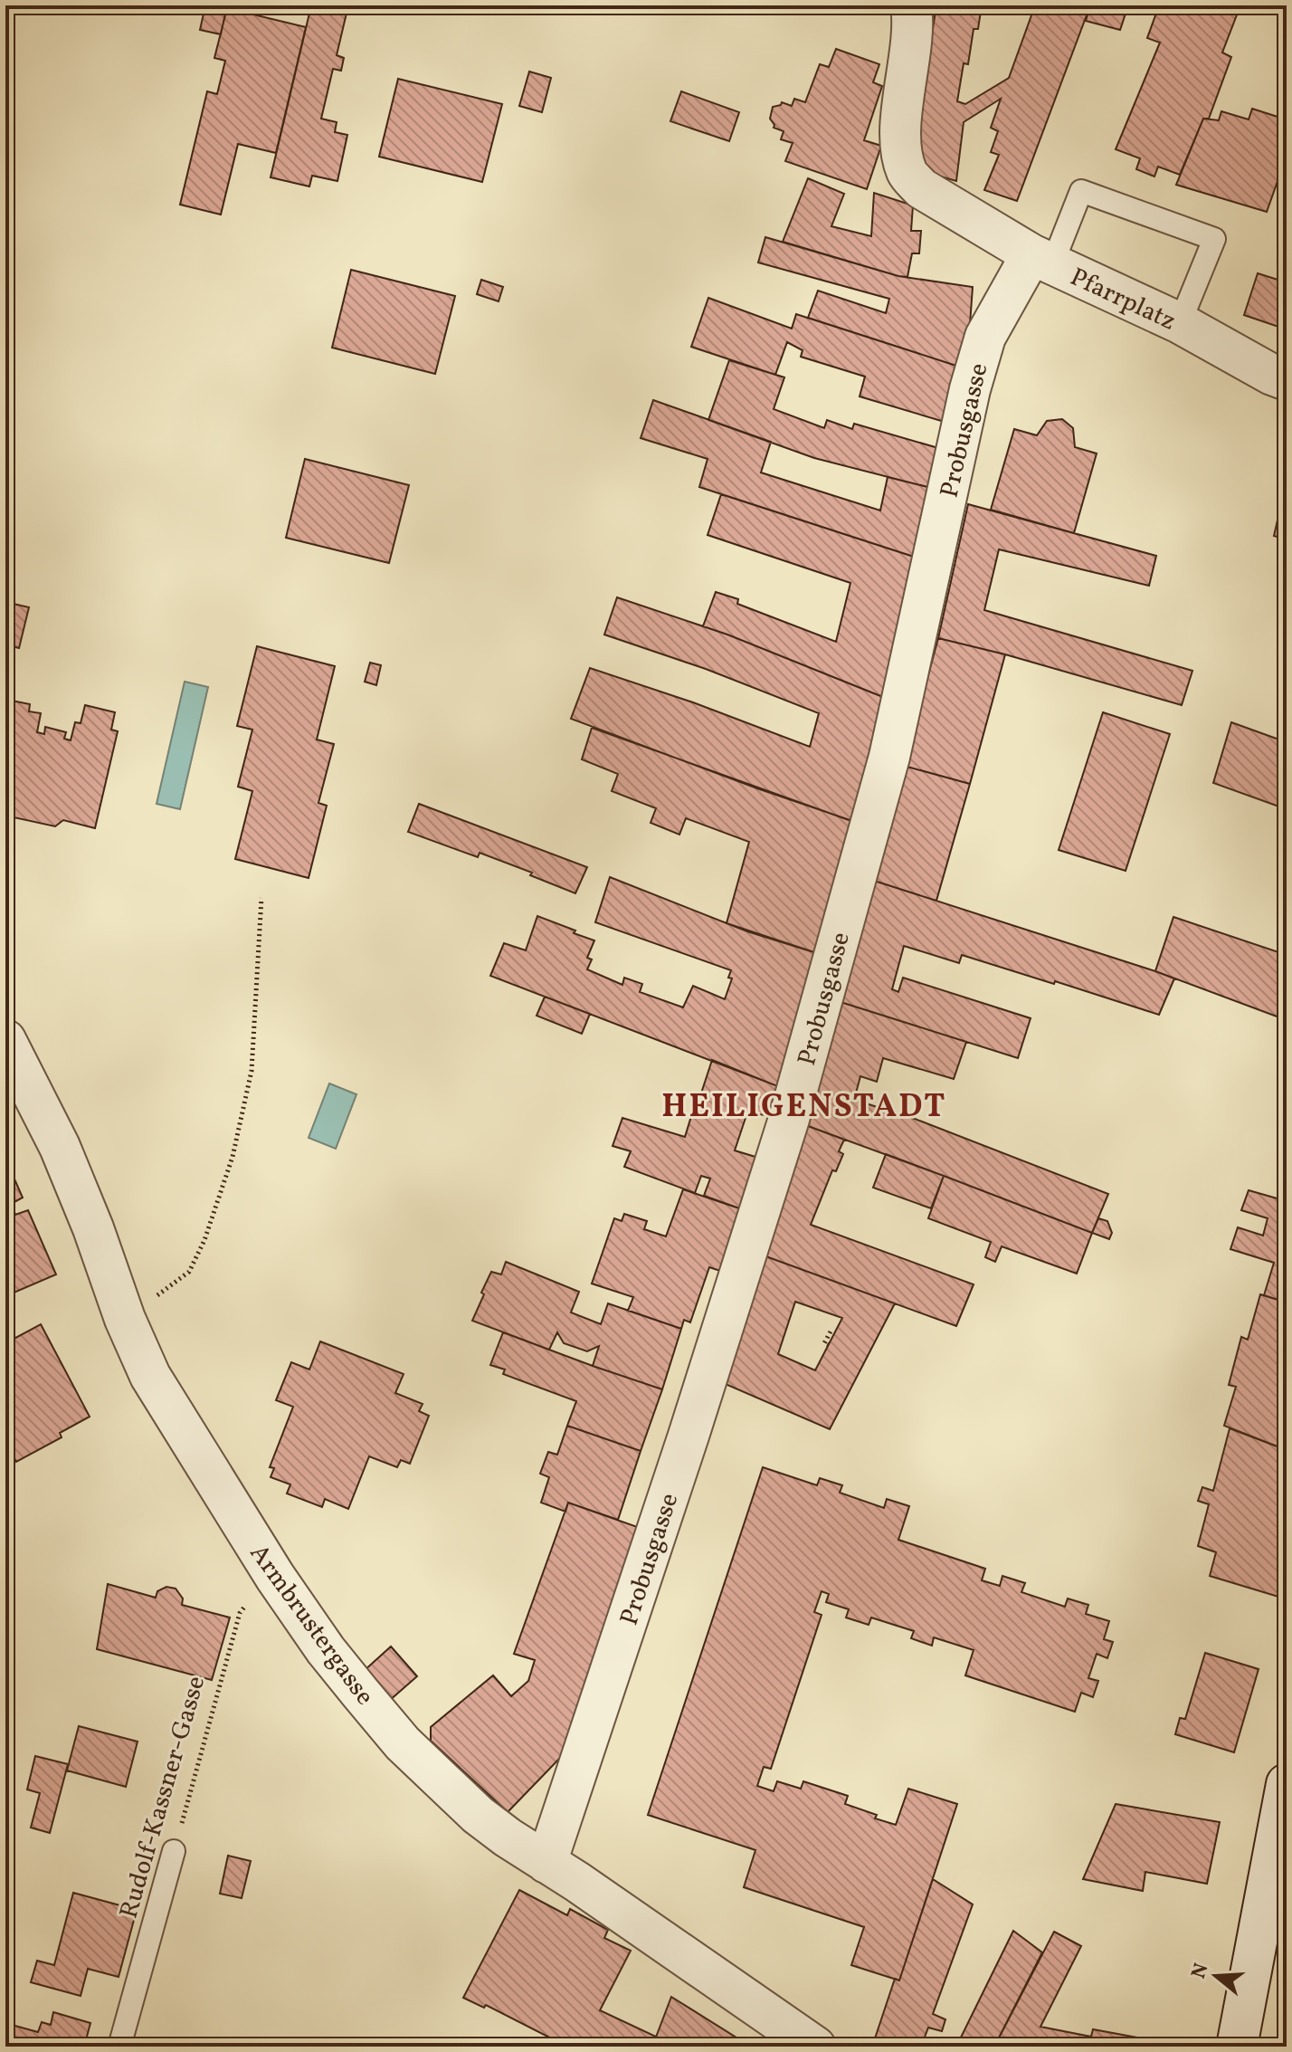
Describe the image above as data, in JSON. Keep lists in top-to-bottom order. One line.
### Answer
{"streets":{"street":["Pfarrplatz","Probusgasse","Armbrustergasse"],"lane":["Rudolf-Kassner-Gasse"]},"crossings":[["Pfarrplatz","Probusgasse"],["Probusgasse","Armbrustergasse"],["Armbrustergasse","Rudolf-Kassner-Gasse"]],"districts":["HEILIGENSTADT"],"north":"left"}
